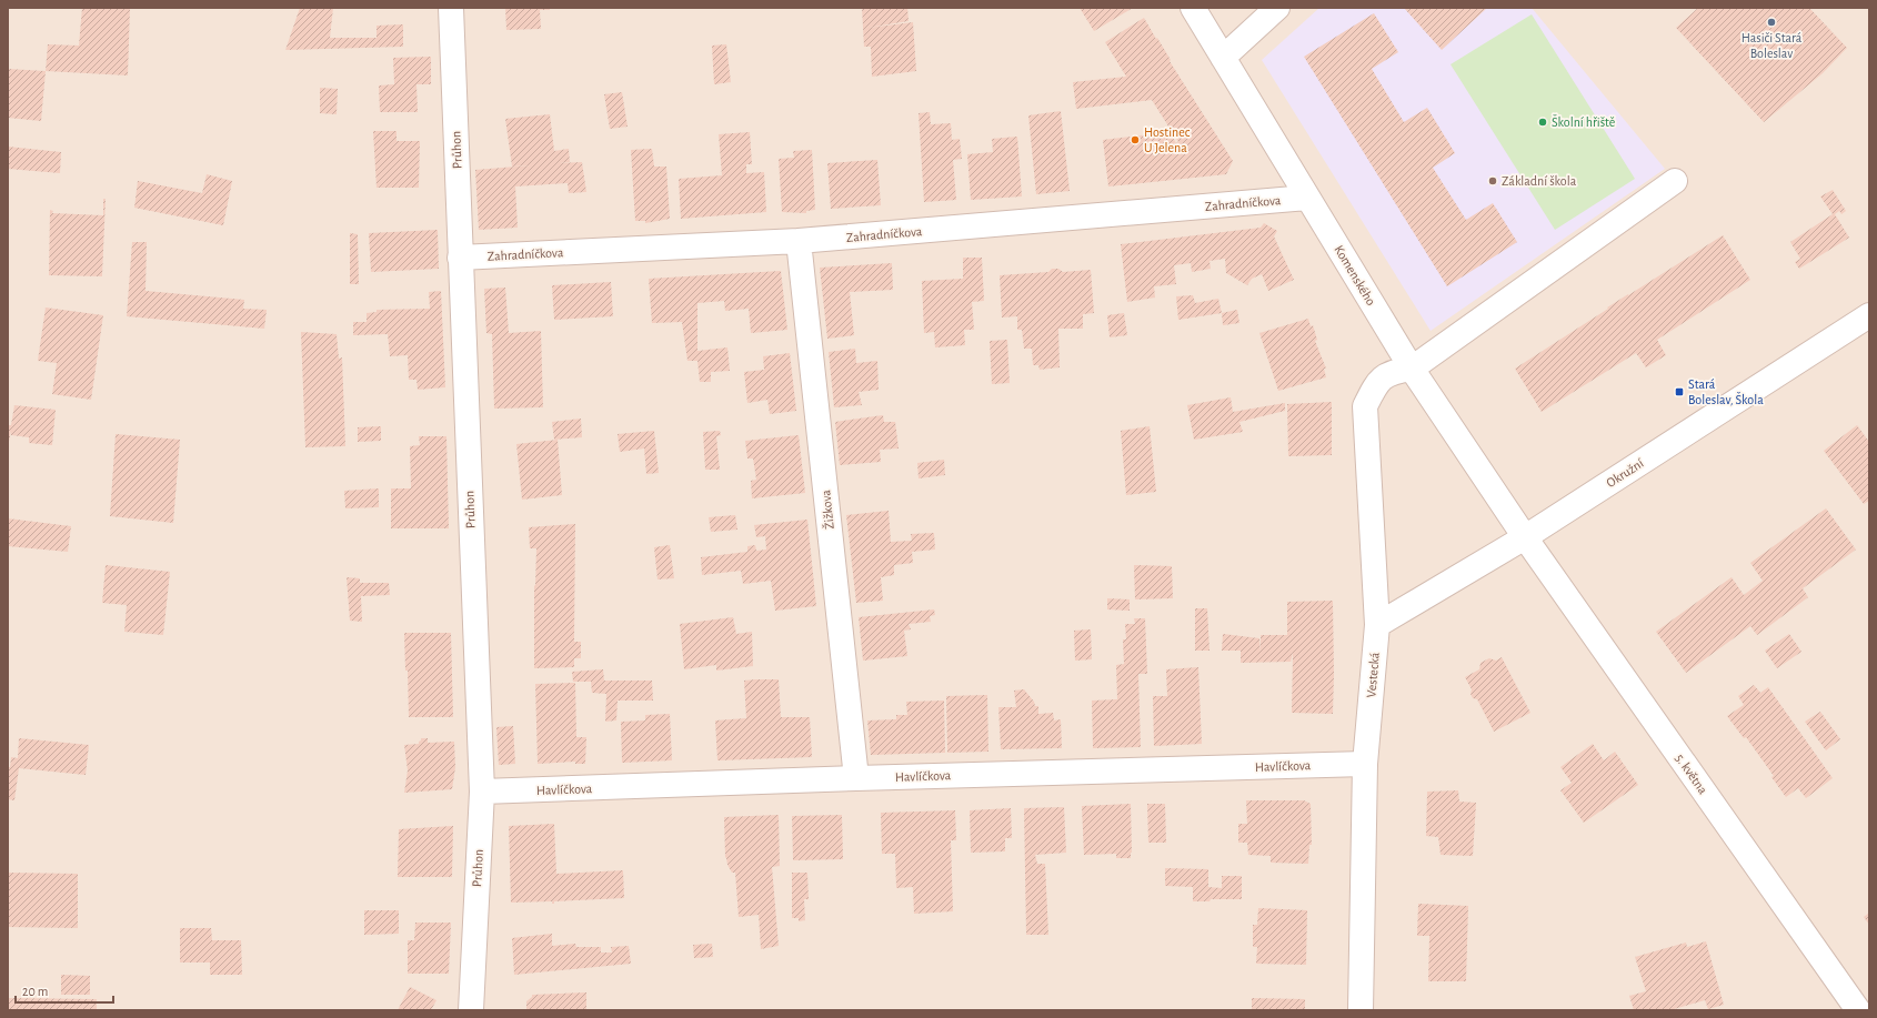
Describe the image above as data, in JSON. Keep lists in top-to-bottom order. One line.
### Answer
{"streets":{"street":["Průhon","Zahradníčkova","Komenského","Okružní","Žižkova","Vestecká","Havlíčkova","5. května"]},"crossings":[["Průhon","Zahradníčkova"],["Průhon","Havlíčkova"],["Zahradníčkova","Komenského"],["Zahradníčkova","Žižkova"],["Komenského","Okružní"],["Komenského","Vestecká"],["Komenského","5. května"],["Okružní","Vestecká"],["Okružní","5. května"],["Žižkova","Havlíčkova"],["Vestecká","Havlíčkova"]],"places":{"other":["Hasiči Stará Boleslav","Školní hřiště","Hostinec U Jelena","Základní škola"],"transit":["Stará Boleslav, Škola"]},"scale_bar":"20 m"}
